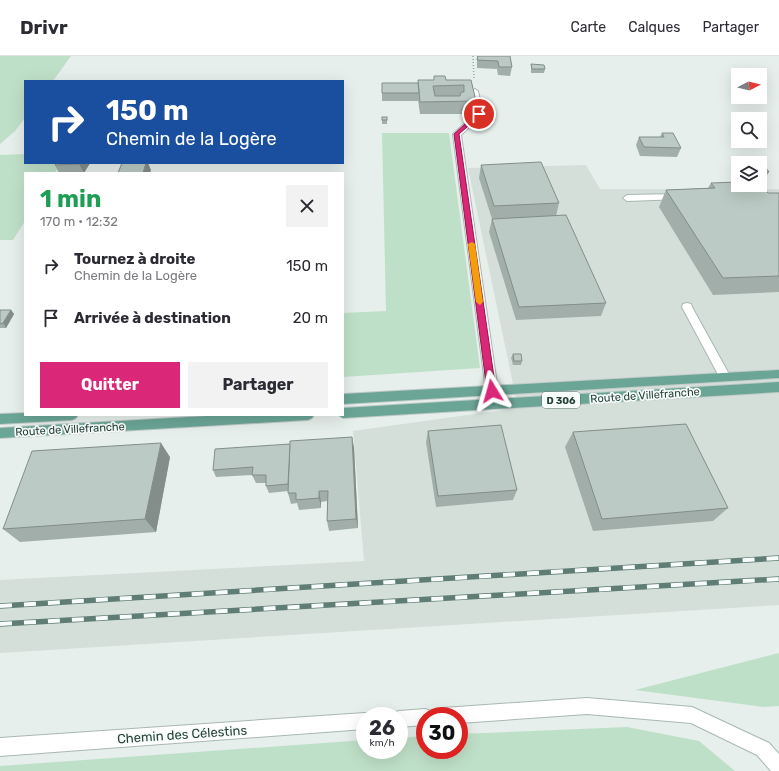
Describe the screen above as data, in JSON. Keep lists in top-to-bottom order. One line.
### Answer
{"streets":{"main road":["Route de Villefranche","D 306"],"street":["Chemin des Célestins"]},"north":"right","page":{"header":"Drivr","nav":["Carte","Calques","Partager"],"turn":["150 m","Chemin de la Logère"],"heading":["1 min","170 m · 12:32"],"list":[{"name":"Tournez à droite","note":"Chemin de la Logère","value":"150 m"},{"name":"Arrivée à destination","value":"20 m"}],"buttons":["Quitter","Partager"],"speed":"26 km/h","limit":"30"}}
